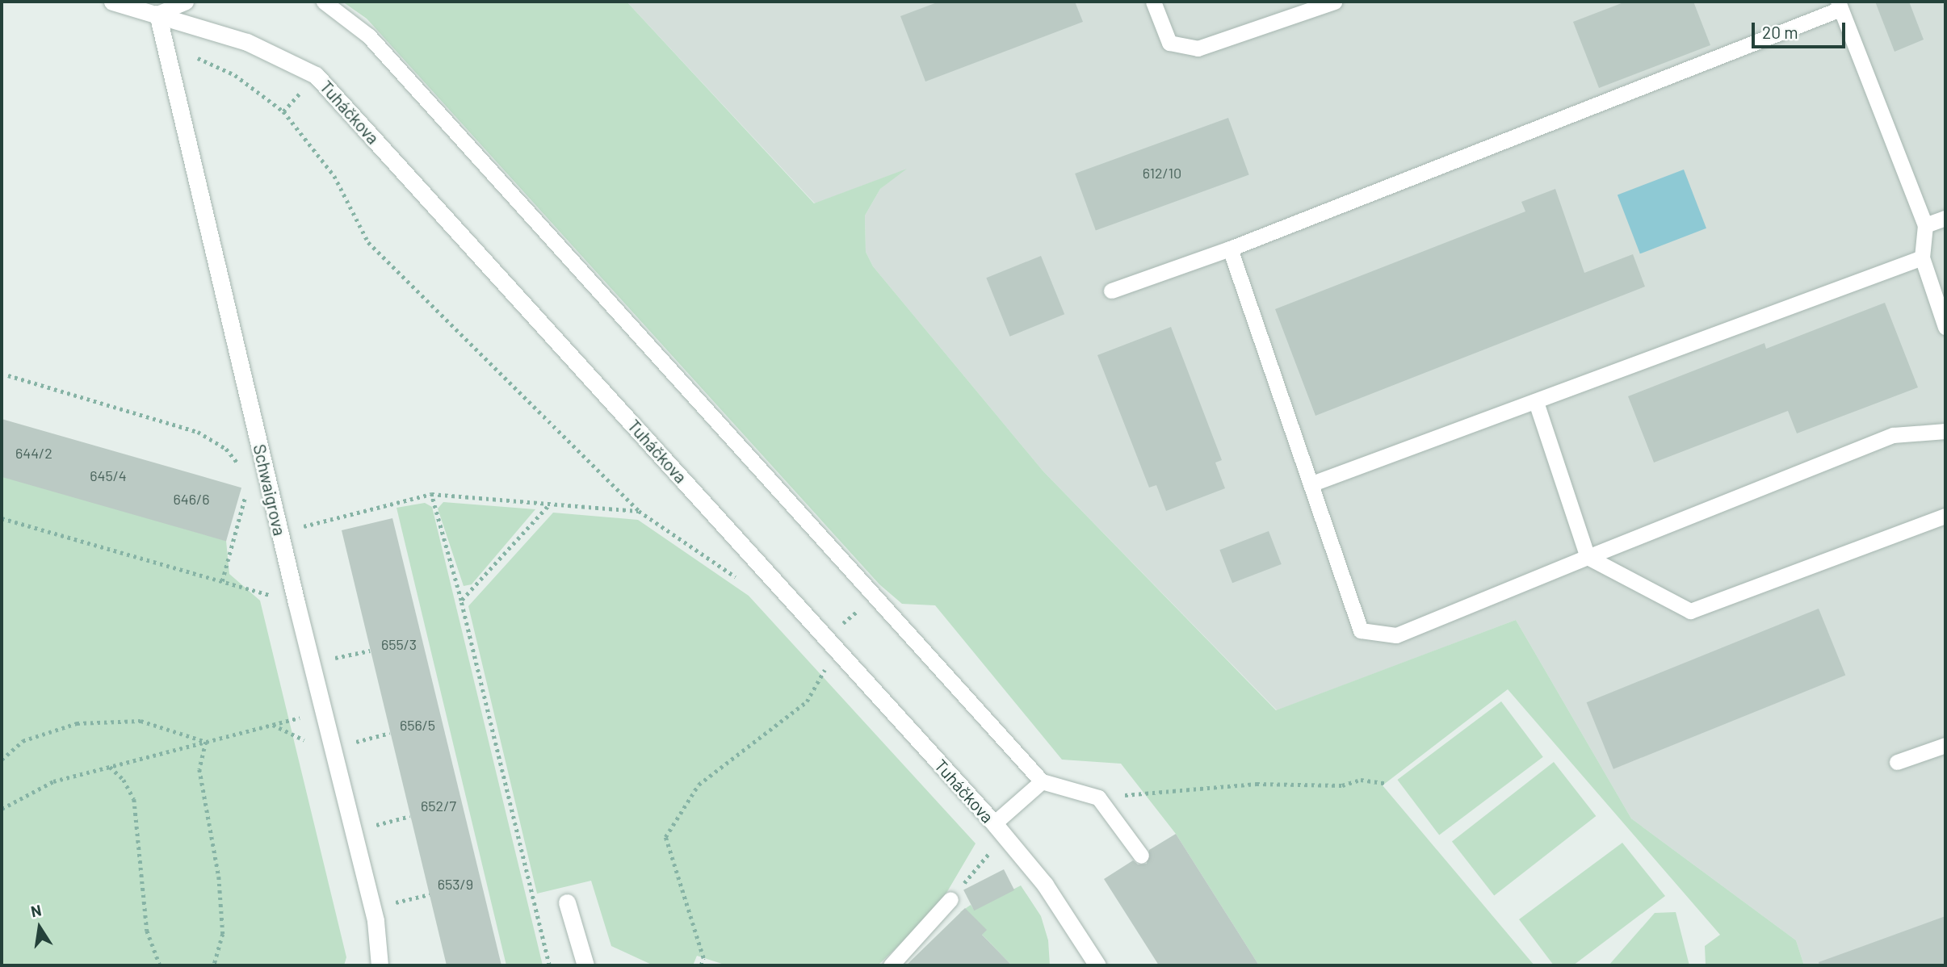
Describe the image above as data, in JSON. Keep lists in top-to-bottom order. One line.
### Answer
{"streets":{"street":["Tuháčkova","Schwaigrova"]},"crossings":[["Tuháčkova","Schwaigrova"]],"house_numbers":["612/10","644/2","645/4","646/6","655/3","656/5","652/7","653/9"],"scale_bar":"20 m","north":"top"}
